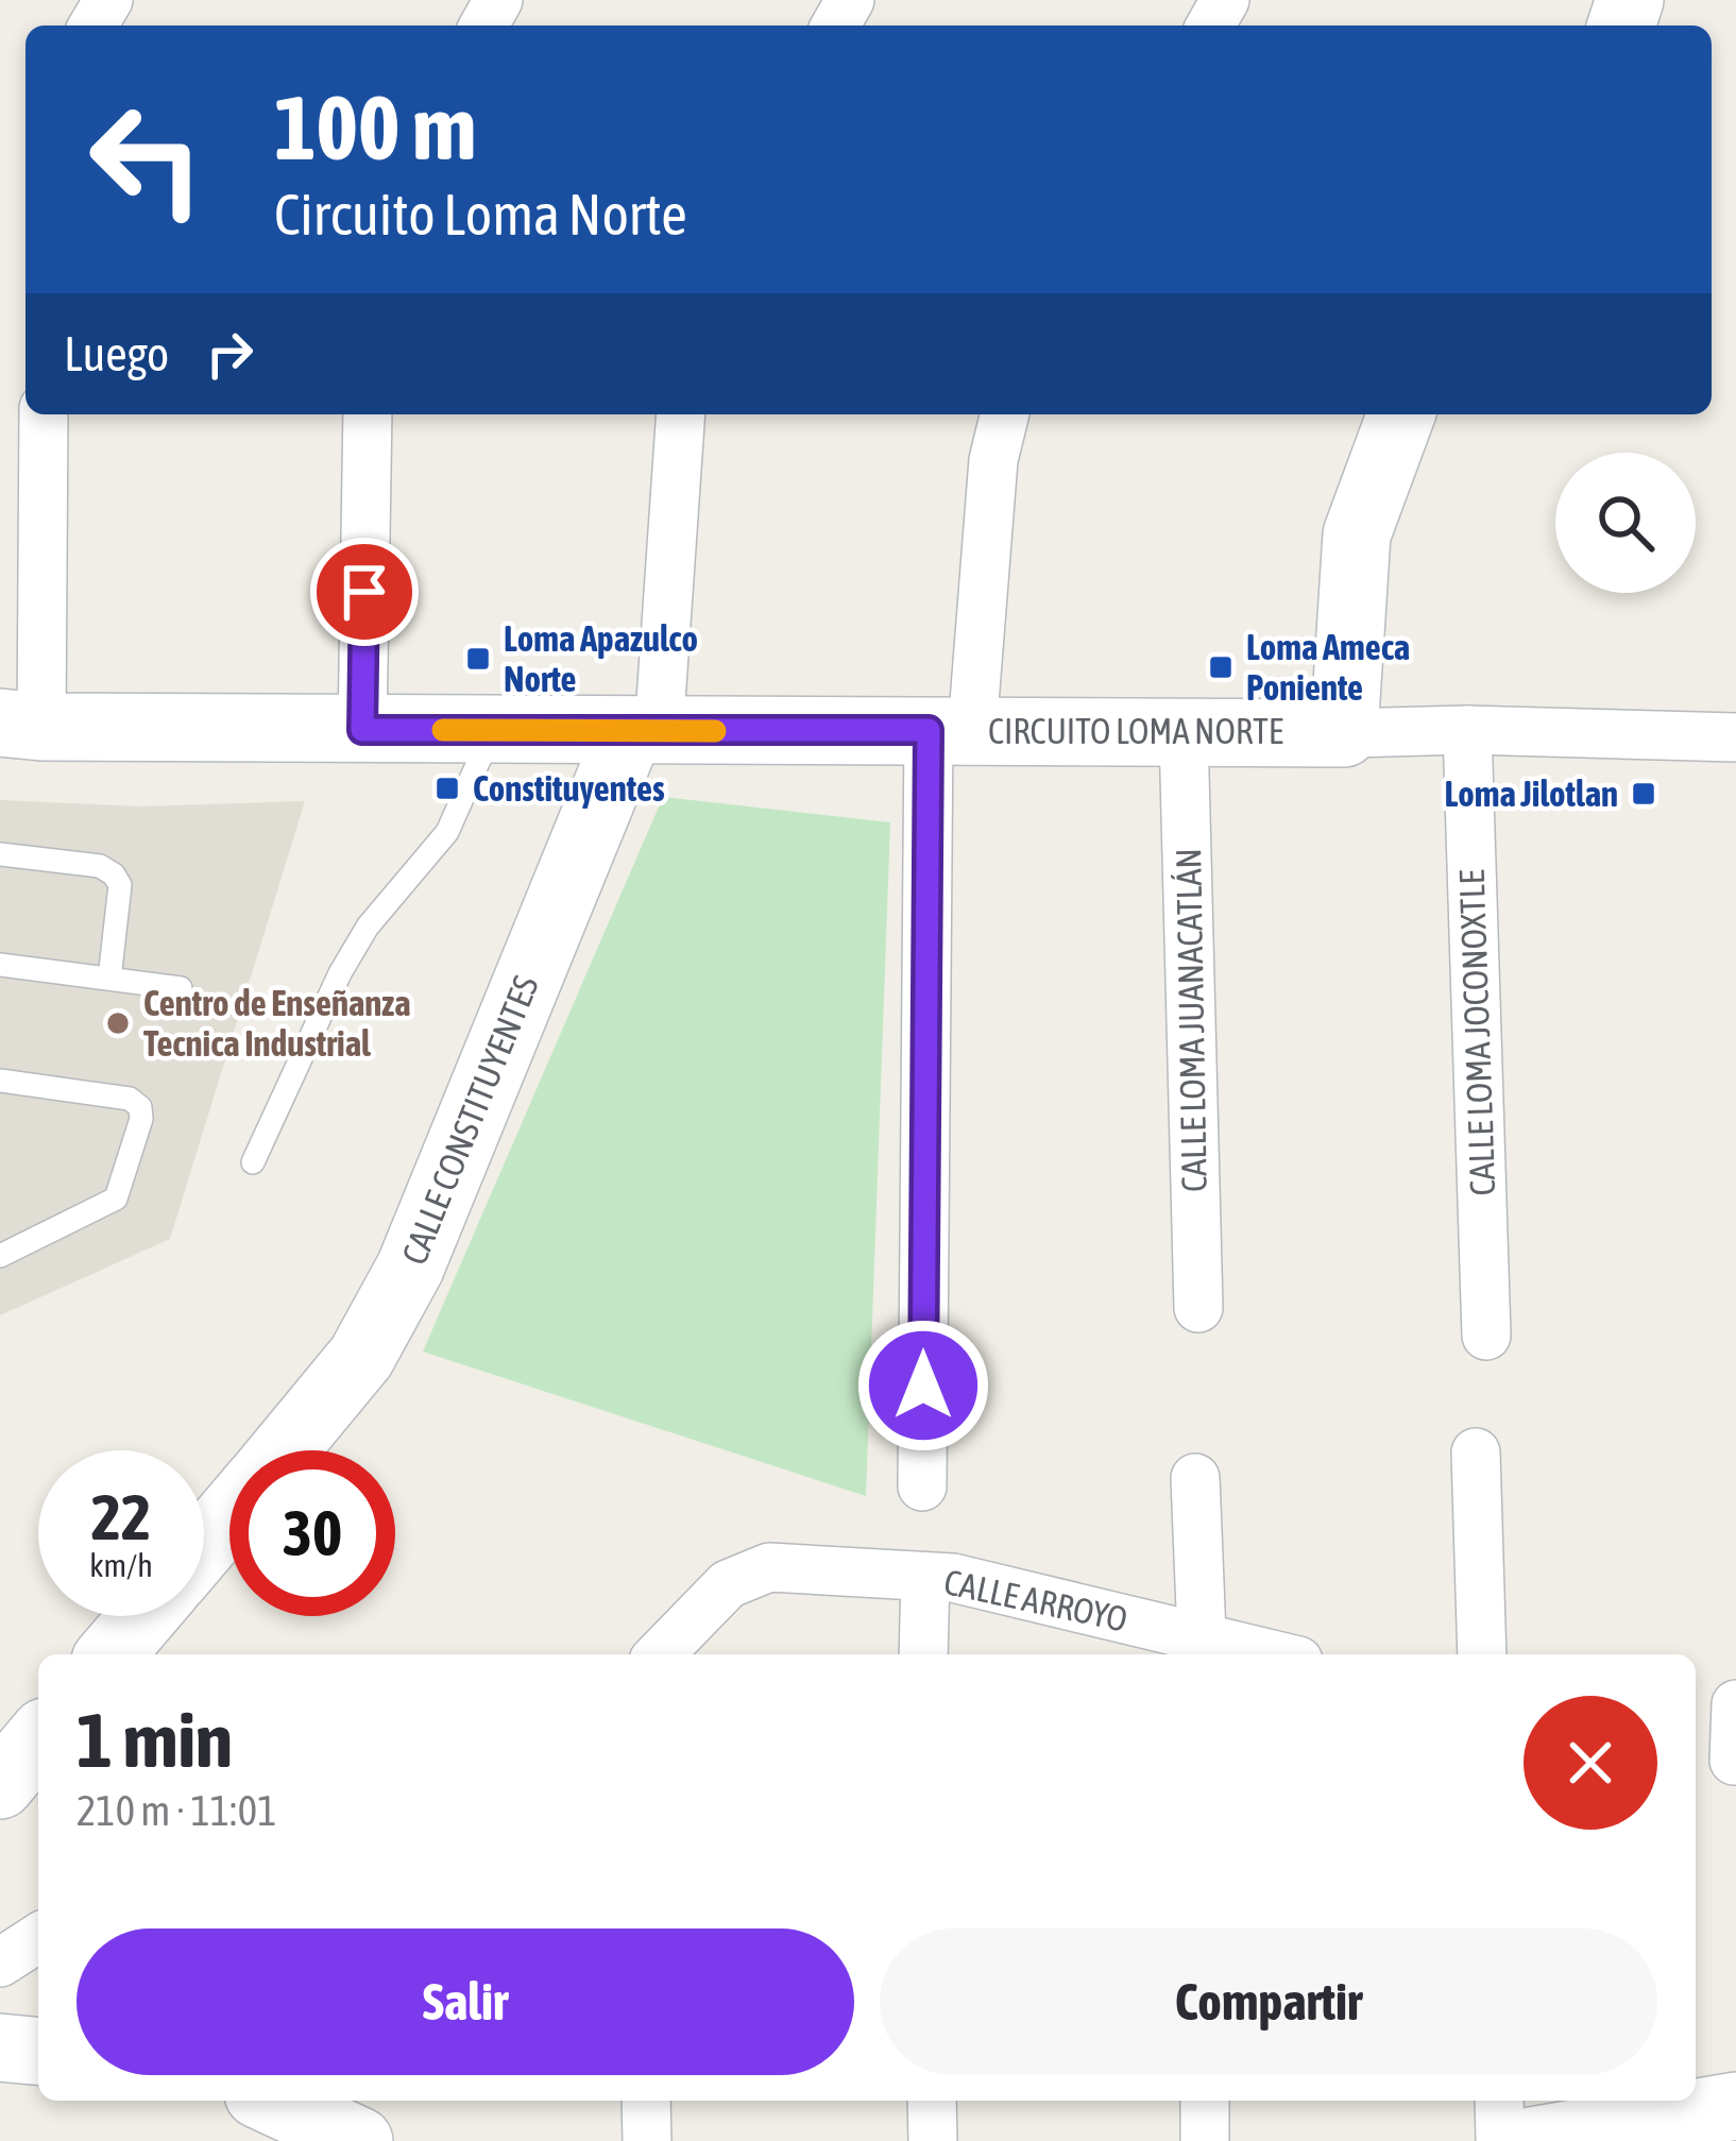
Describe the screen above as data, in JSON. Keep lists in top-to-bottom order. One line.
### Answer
{"streets":{"street":["CIRCUITO LOMA NORTE","CALLE LOMA JUANACATLÁN","CALLE LOMA JOCONOXTLE","CALLE CONSTITUYENTES","CALLE ARROYO"]},"crossings":[["CIRCUITO LOMA NORTE","CALLE LOMA JUANACATLÁN"],["CIRCUITO LOMA NORTE","CALLE LOMA JOCONOXTLE"],["CIRCUITO LOMA NORTE","CALLE CONSTITUYENTES"]],"places":{"transit":["Loma Apazulco Norte","Loma Ameca Poniente","Constituyentes","Loma Jilotlan"],"other":["Centro de Enseñanza Tecnica Industrial"]},"page":{"turn":["100 m","Circuito Loma Norte"],"then":"Luego","speed":"22 km/h","limit":"30","heading":["1 min","210 m · 11:01"],"buttons":["Salir","Compartir"]}}
